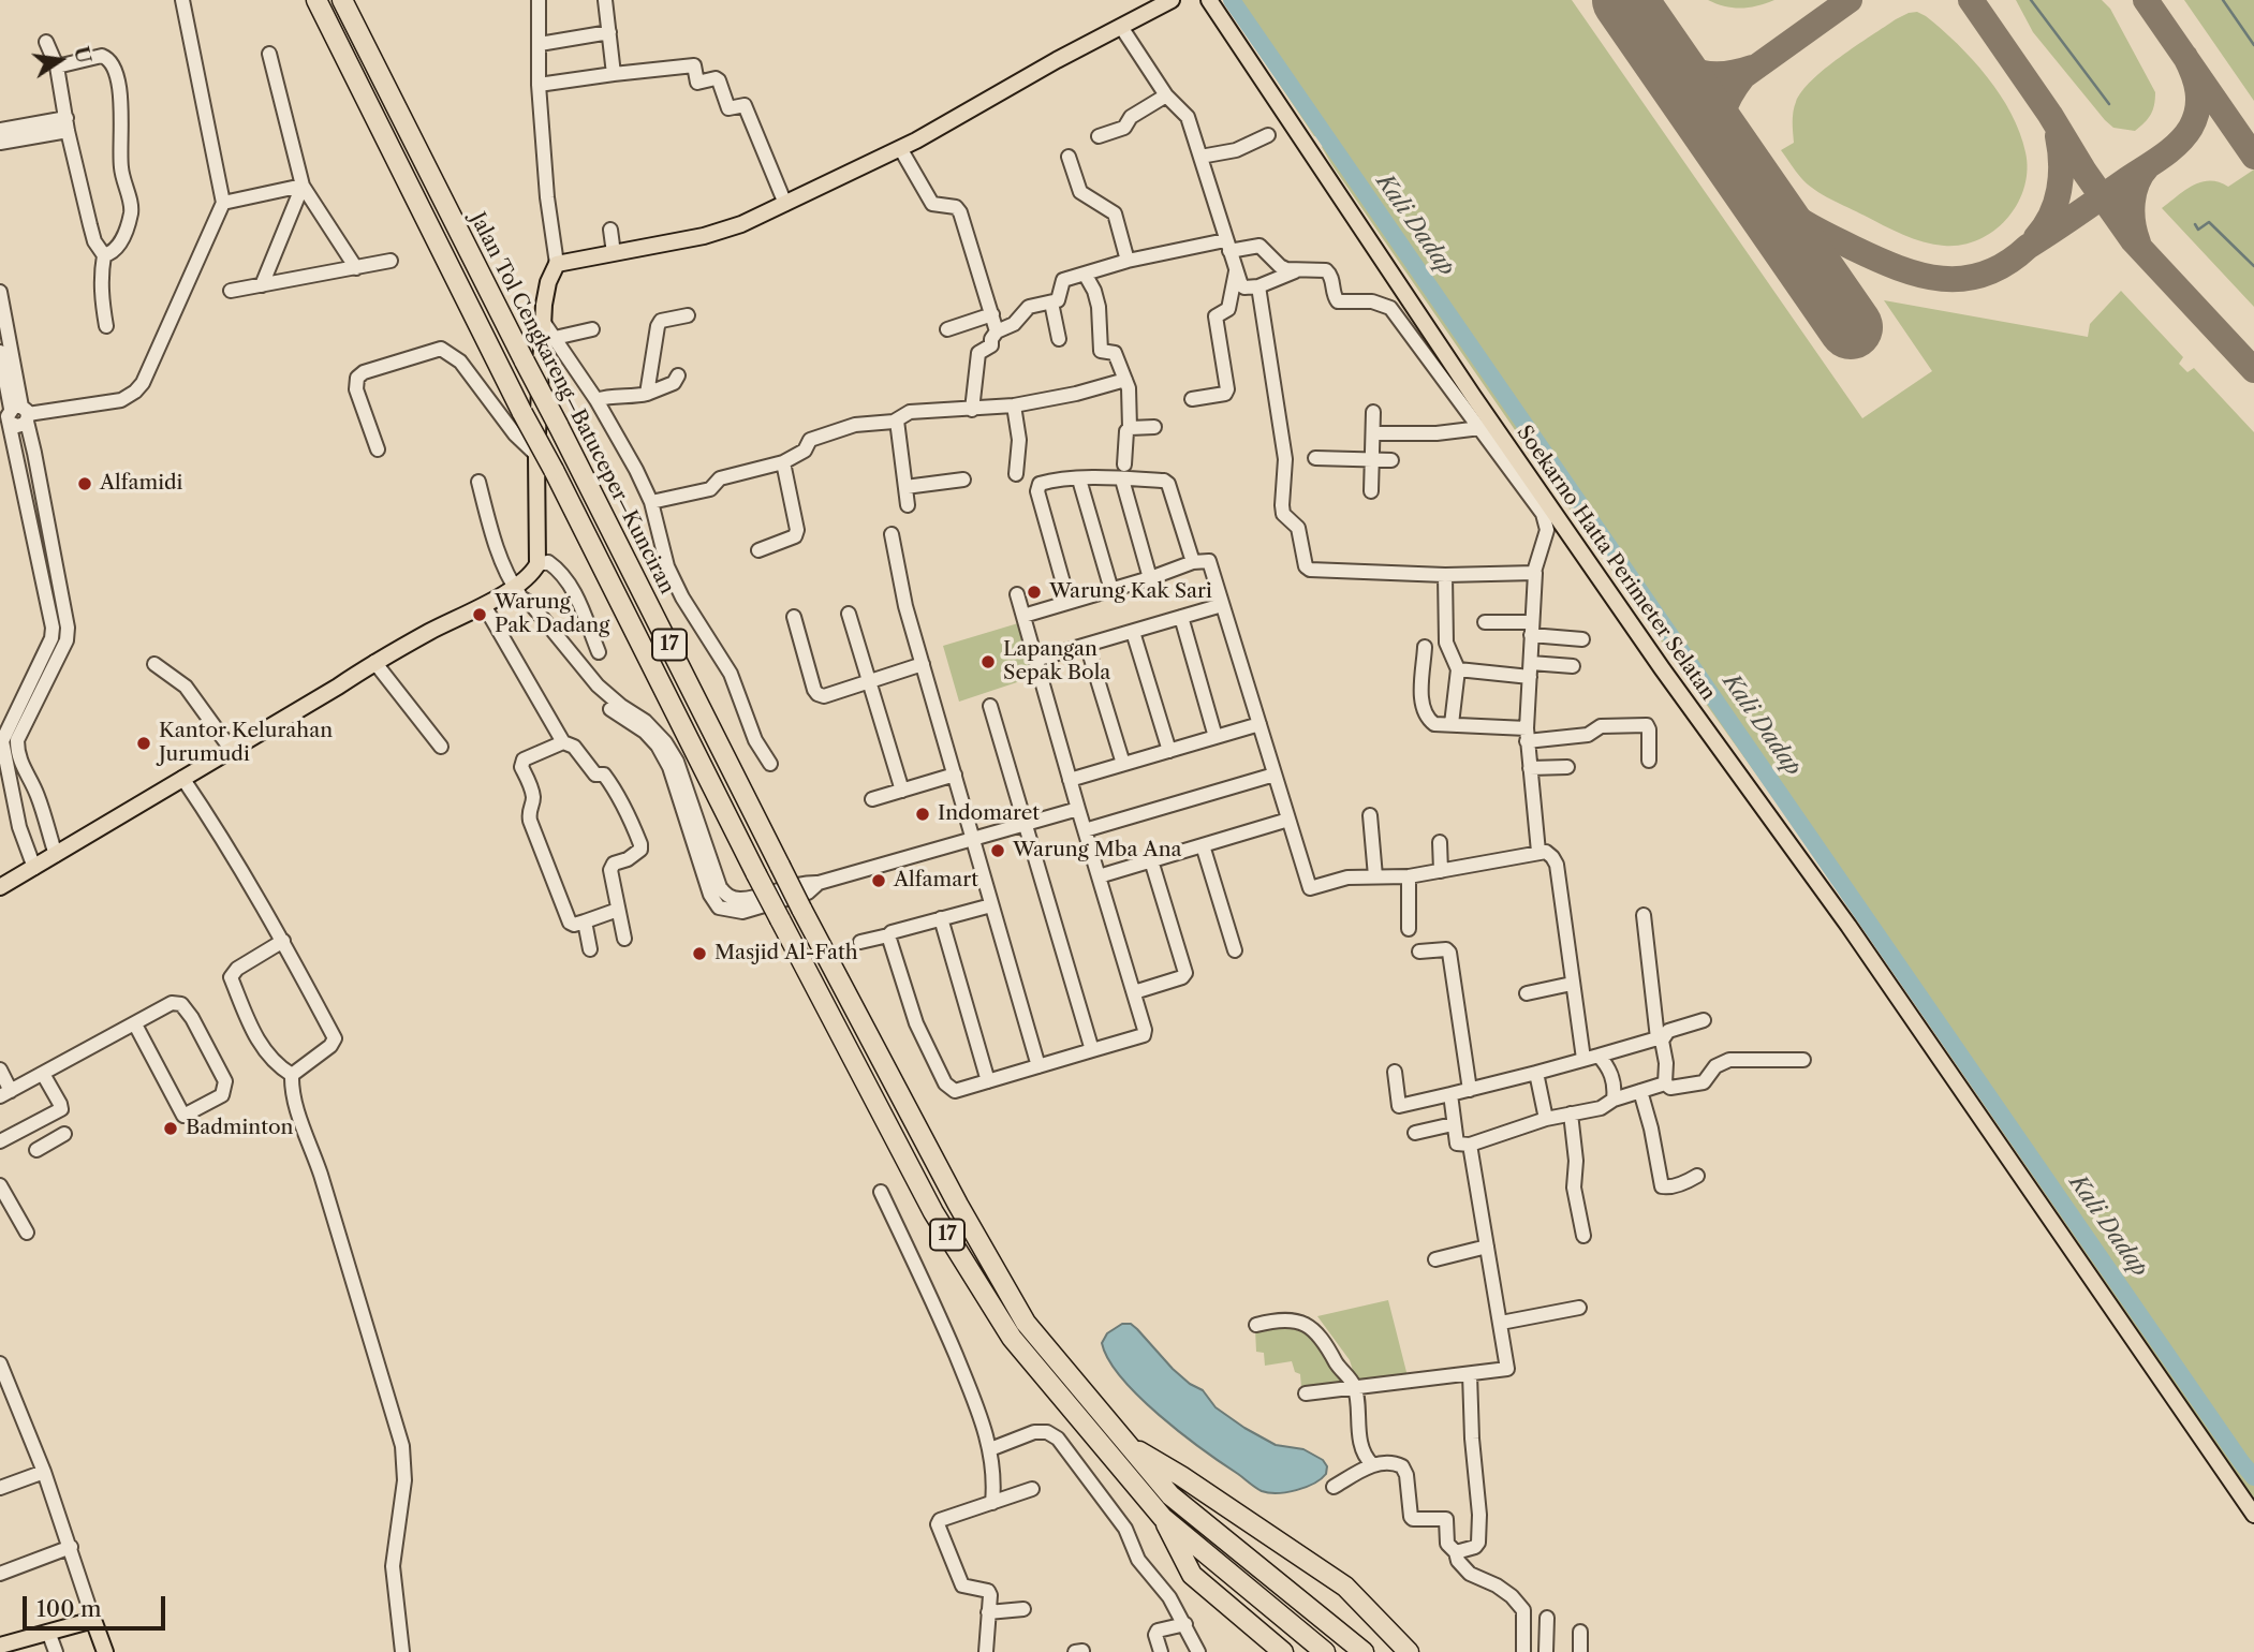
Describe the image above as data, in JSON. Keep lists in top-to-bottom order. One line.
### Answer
{"streets":{"highway":["Jalan Tol Cengkareng–Batuceper–Kunciran","17"],"main road":["Soekarno Hatta Perimeter Selatan"]},"water":["Kali Dadap"],"places":["Alfamidi","Warung Kak Sari","Warung Pak Dadang","Lapangan Sepak Bola","Kantor Kelurahan Jurumudi","Indomaret","Warung Mba Ana","Alfamart","Masjid Al-Fath","Badminton"],"scale_bar":"100 m","north":"right"}
